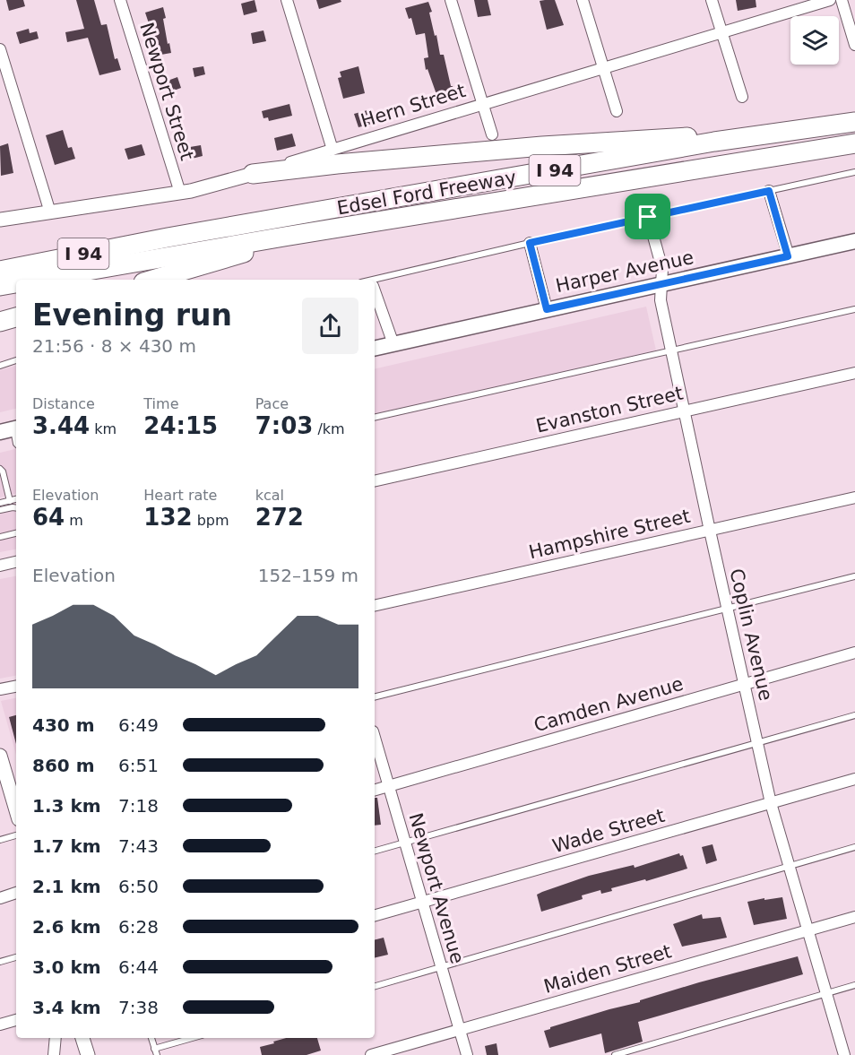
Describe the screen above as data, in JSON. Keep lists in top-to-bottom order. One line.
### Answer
{"streets":{"highway":["I 94","Edsel Ford Freeway"],"main road":["Harper Avenue"],"street":["Newport Street","Hern Street","Evanston Street","Hampshire Street","Coplin Avenue","Camden Avenue","Wade Street","Newport Avenue","Maiden Street"]},"crossings":[["Newport Street","Hern Street"],["Harper Avenue","Coplin Avenue"],["Evanston Street","Coplin Avenue"],["Hampshire Street","Coplin Avenue"],["Coplin Avenue","Camden Avenue"],["Coplin Avenue","Wade Street"],["Coplin Avenue","Maiden Street"],["Camden Avenue","Newport Avenue"],["Wade Street","Newport Avenue"],["Newport Avenue","Maiden Street"]],"page":{"heading":["Evening run","21:56 · 8 × 430 m"],"stats":[["Distance","3.44 km"],["Time","24:15"],["Pace","7:03 /km"],["Elevation","64 m"],["Heart rate","132 bpm"],["kcal","272"]],"chart":["Elevation","152–159 m"],"list":[{"name":"430 m","note":"6:49"},{"name":"860 m","note":"6:51"},{"name":"1.3 km","note":"7:18"},{"name":"1.7 km","note":"7:43"},{"name":"2.1 km","note":"6:50"},{"name":"2.6 km","note":"6:28"},{"name":"3.0 km","note":"6:44"},{"name":"3.4 km","note":"7:38"}]}}
